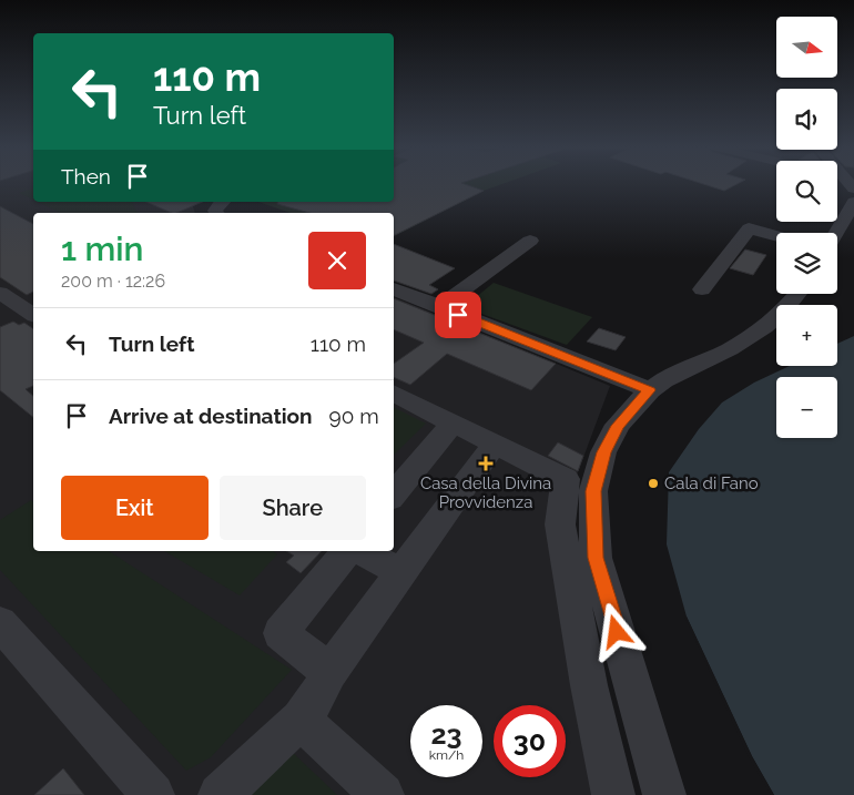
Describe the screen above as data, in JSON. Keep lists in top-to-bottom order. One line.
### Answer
{"places":{"health":["Casa della Divina Provvidenza"],"other":["Cala di Fano"]},"north":"right","page":{"map_buttons":["+","−"],"turn":["110 m","Turn left"],"then":"Then","heading":["1 min","200 m · 12:26"],"list":[{"name":"Turn left","value":"110 m"},{"name":"Arrive at destination","value":"90 m"}],"buttons":["Exit","Share"],"speed":"23 km/h","limit":"30"}}
